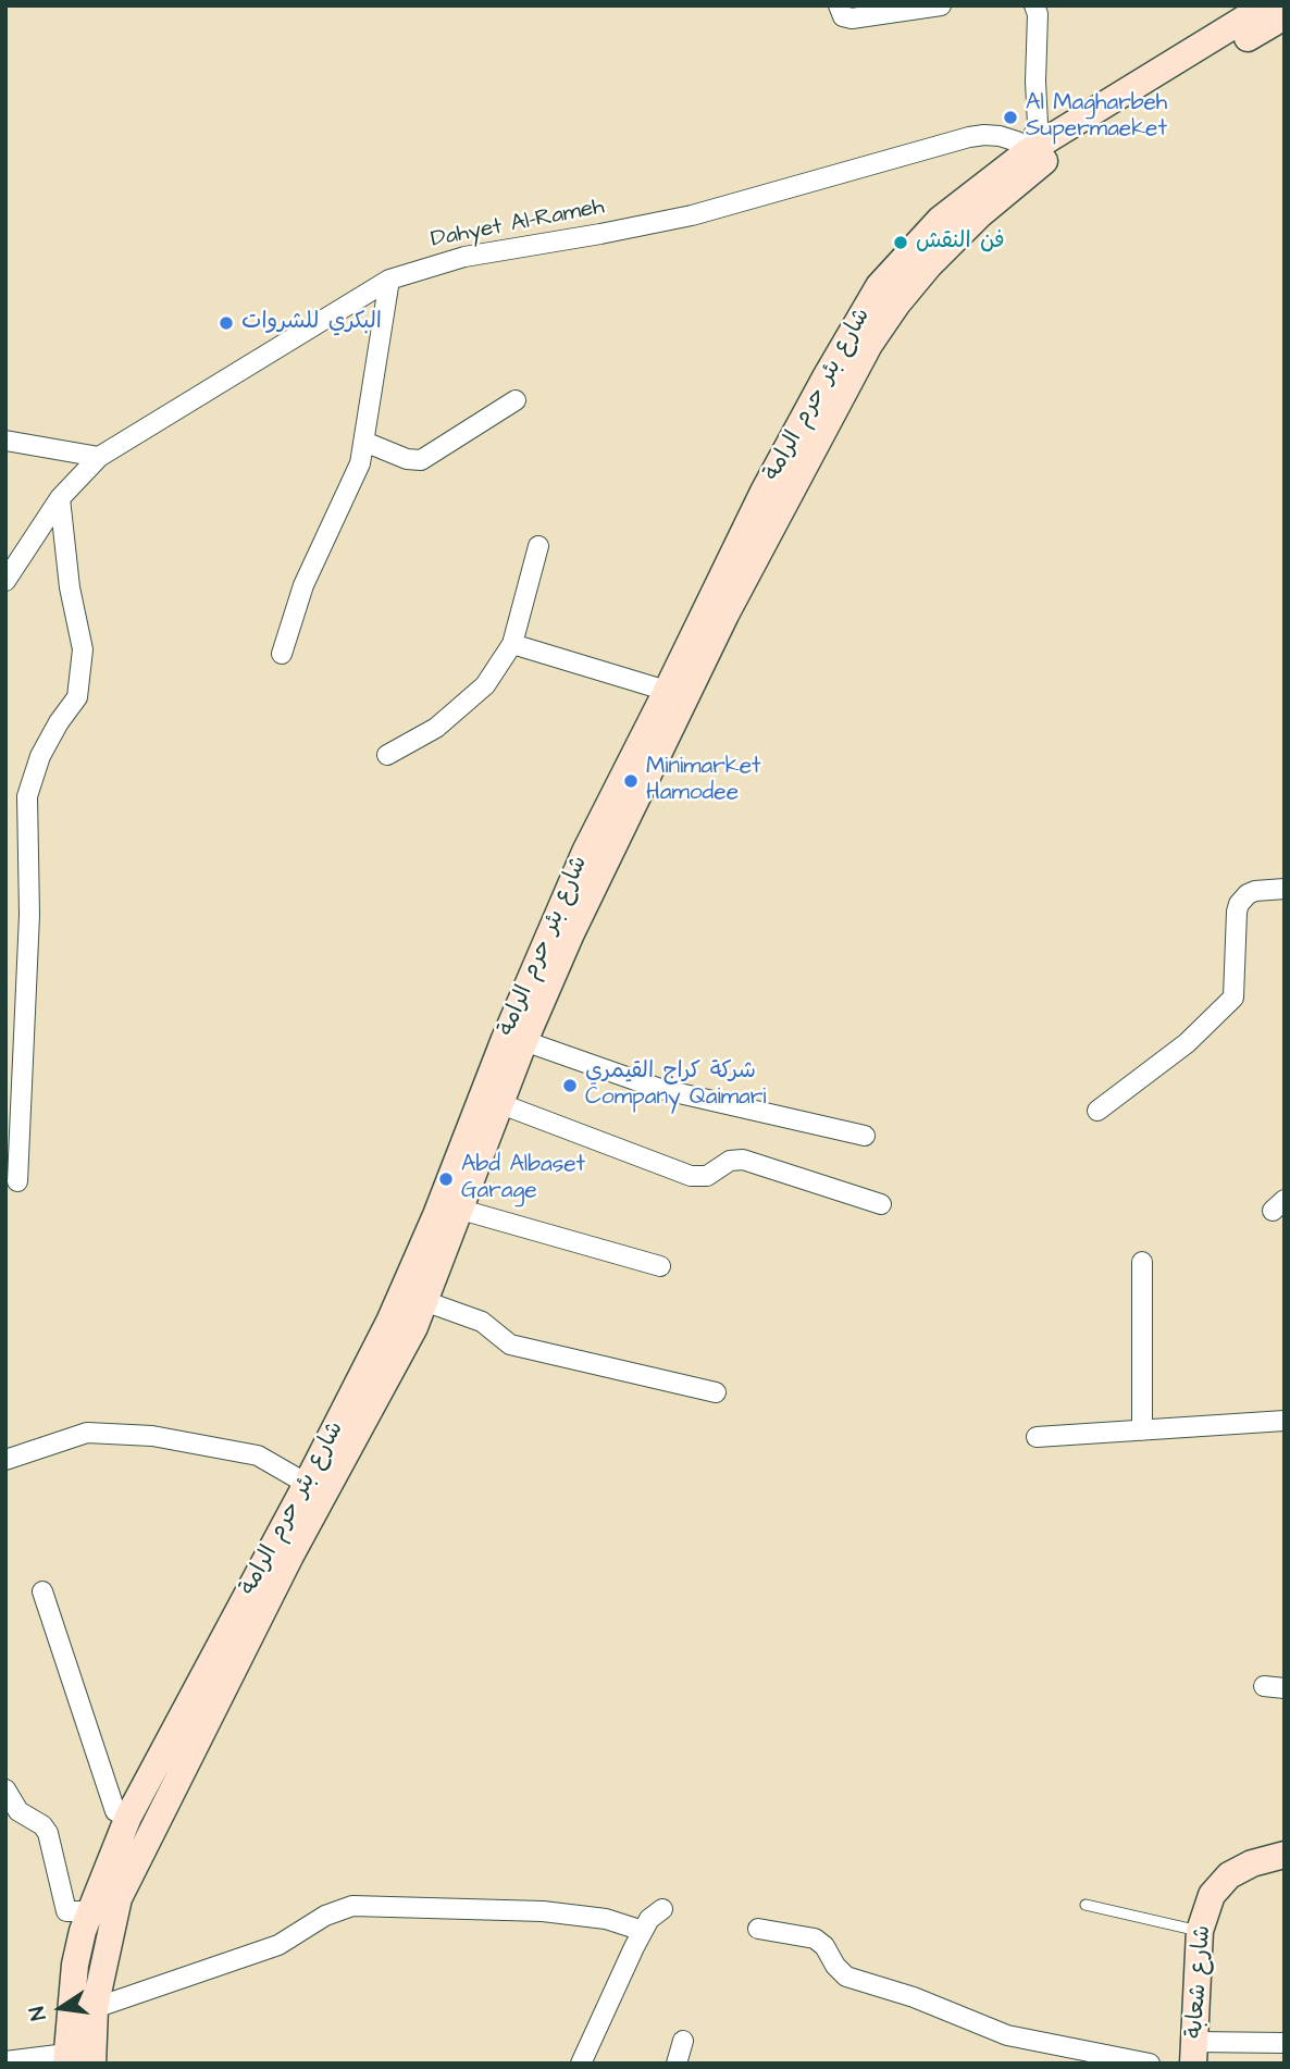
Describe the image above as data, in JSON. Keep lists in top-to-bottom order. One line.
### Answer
{"streets":{"main road":["شارع بئر حرم الرامة","شارع شعابة"],"street":["Dahyet Al-Rameh"]},"crossings":[["Dahyet Al-Rameh","شارع بئر حرم الرامة"]],"places":["Al Magharbeh Supermaeket","فن النقش","البكري للشروات","Minimarket Hamodee","شركة كراج القيمري Company Qaimari","Abd Albaset Garage"],"north":"left"}
